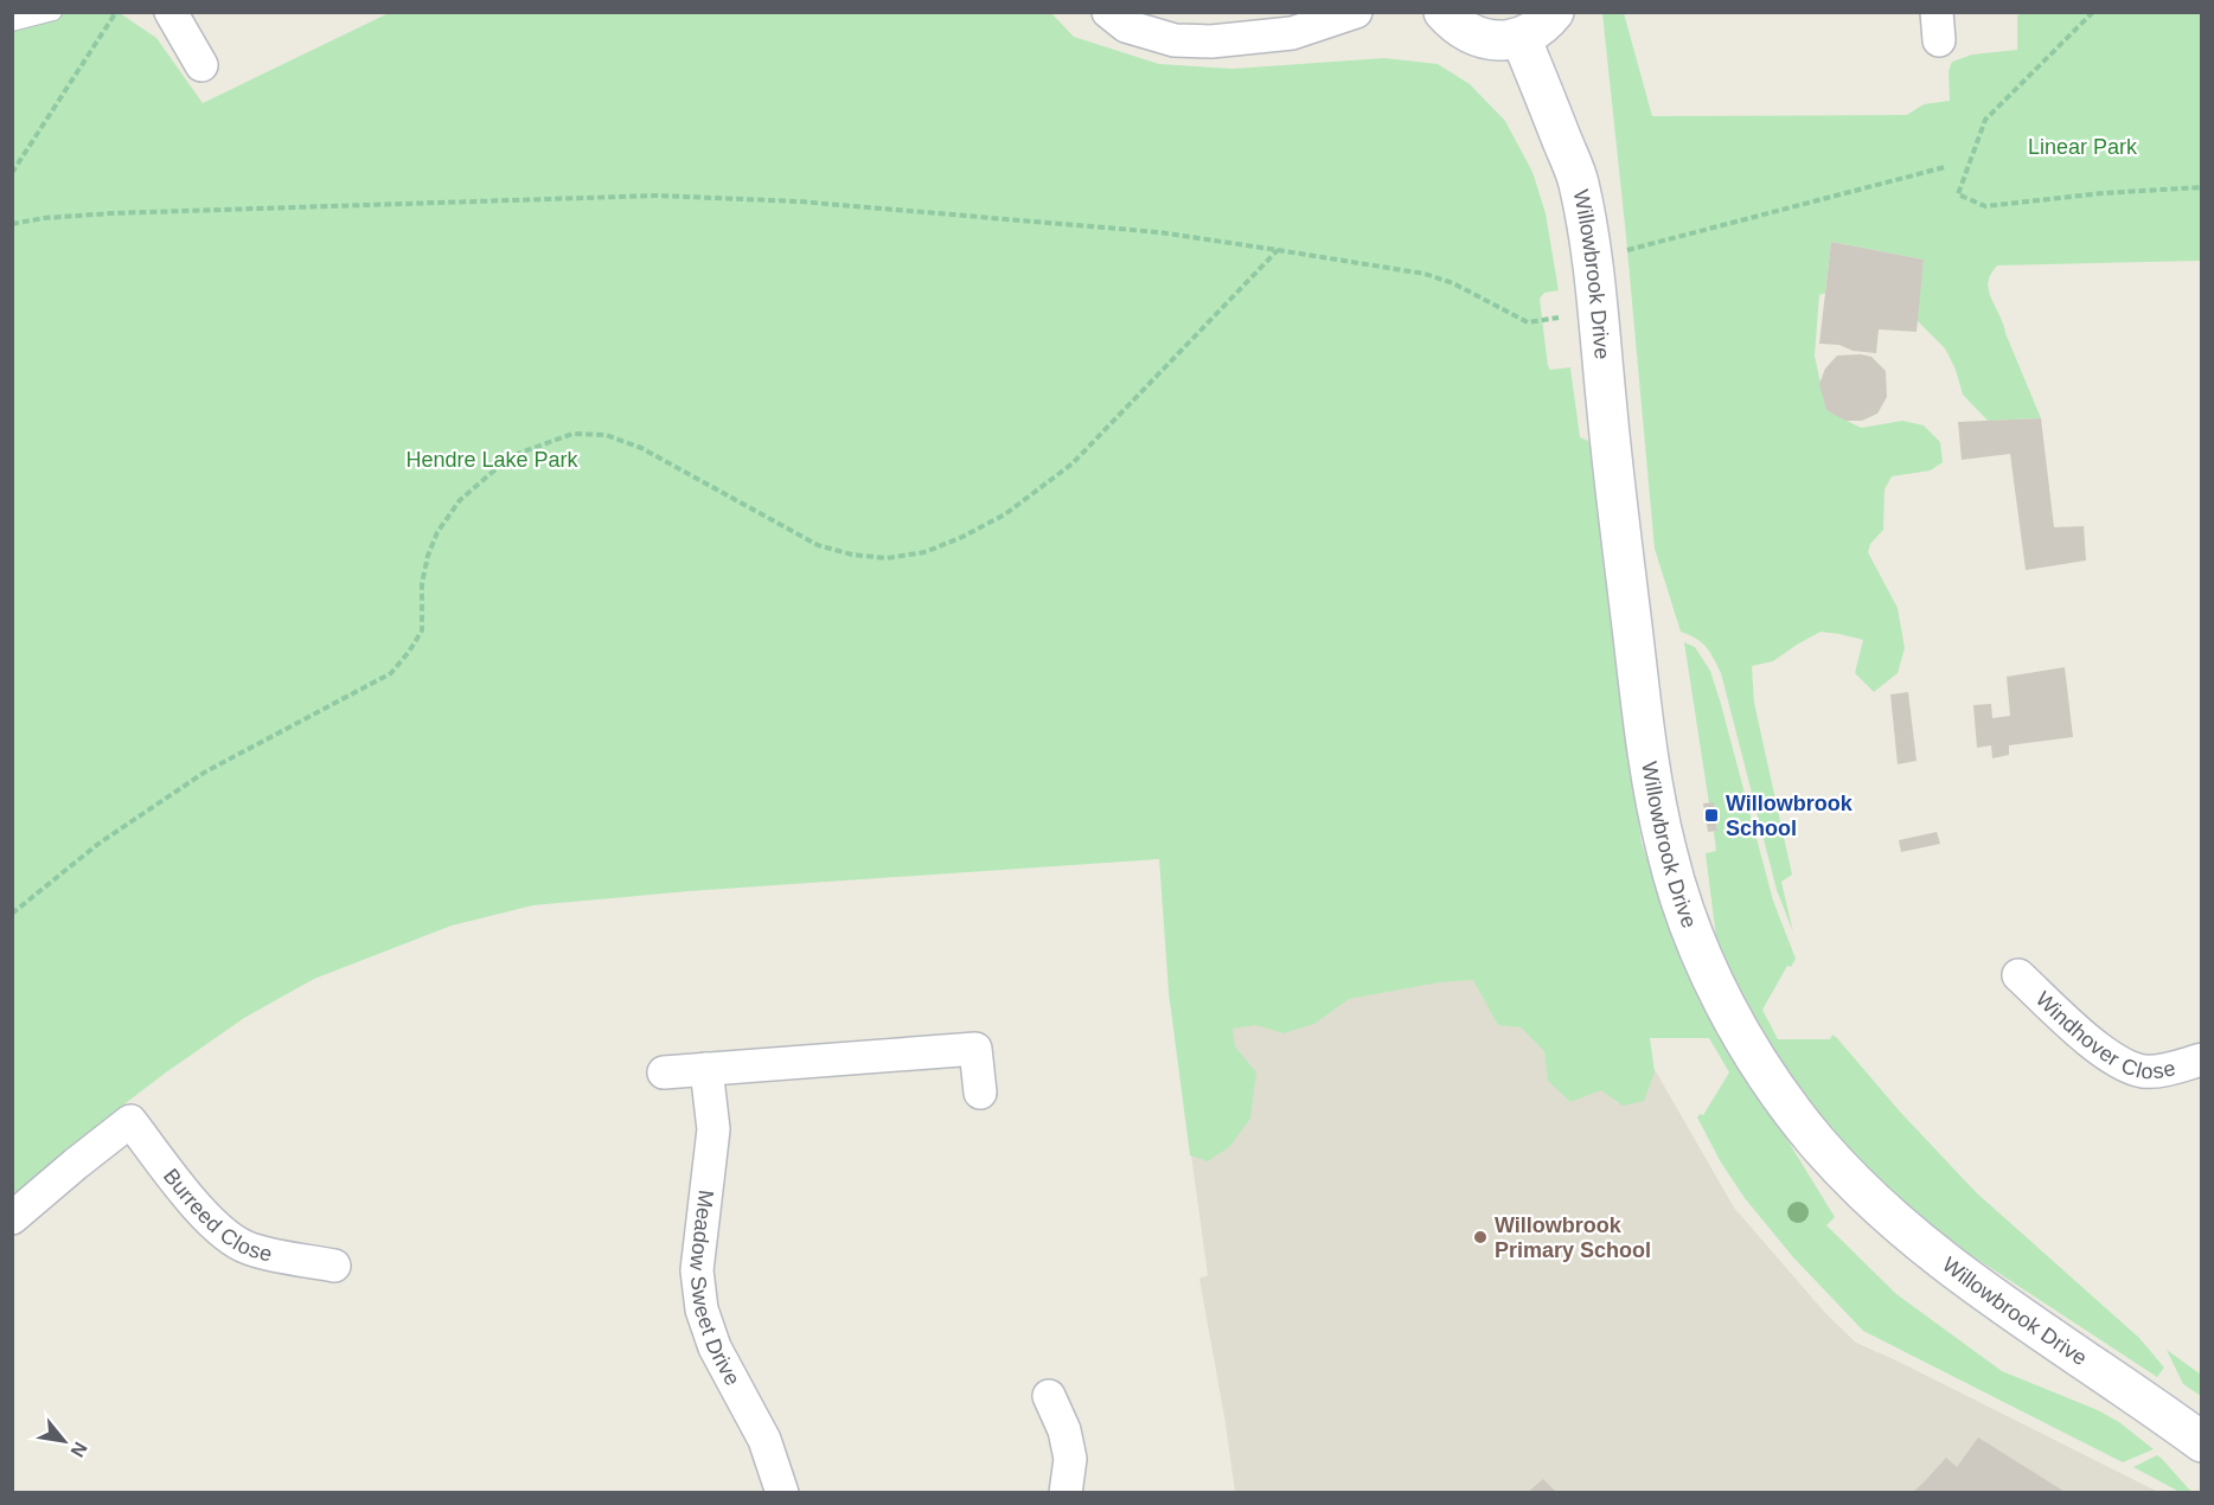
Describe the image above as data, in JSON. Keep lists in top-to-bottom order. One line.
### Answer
{"streets":{"street":["Willowbrook Drive","Windhover Close","Burreed Close","Meadow Sweet Drive"]},"parks":["Linear Park","Hendre Lake Park"],"places":{"transit":["Willowbrook School"],"other":["Willowbrook Primary School"]},"north":"bottom right"}
